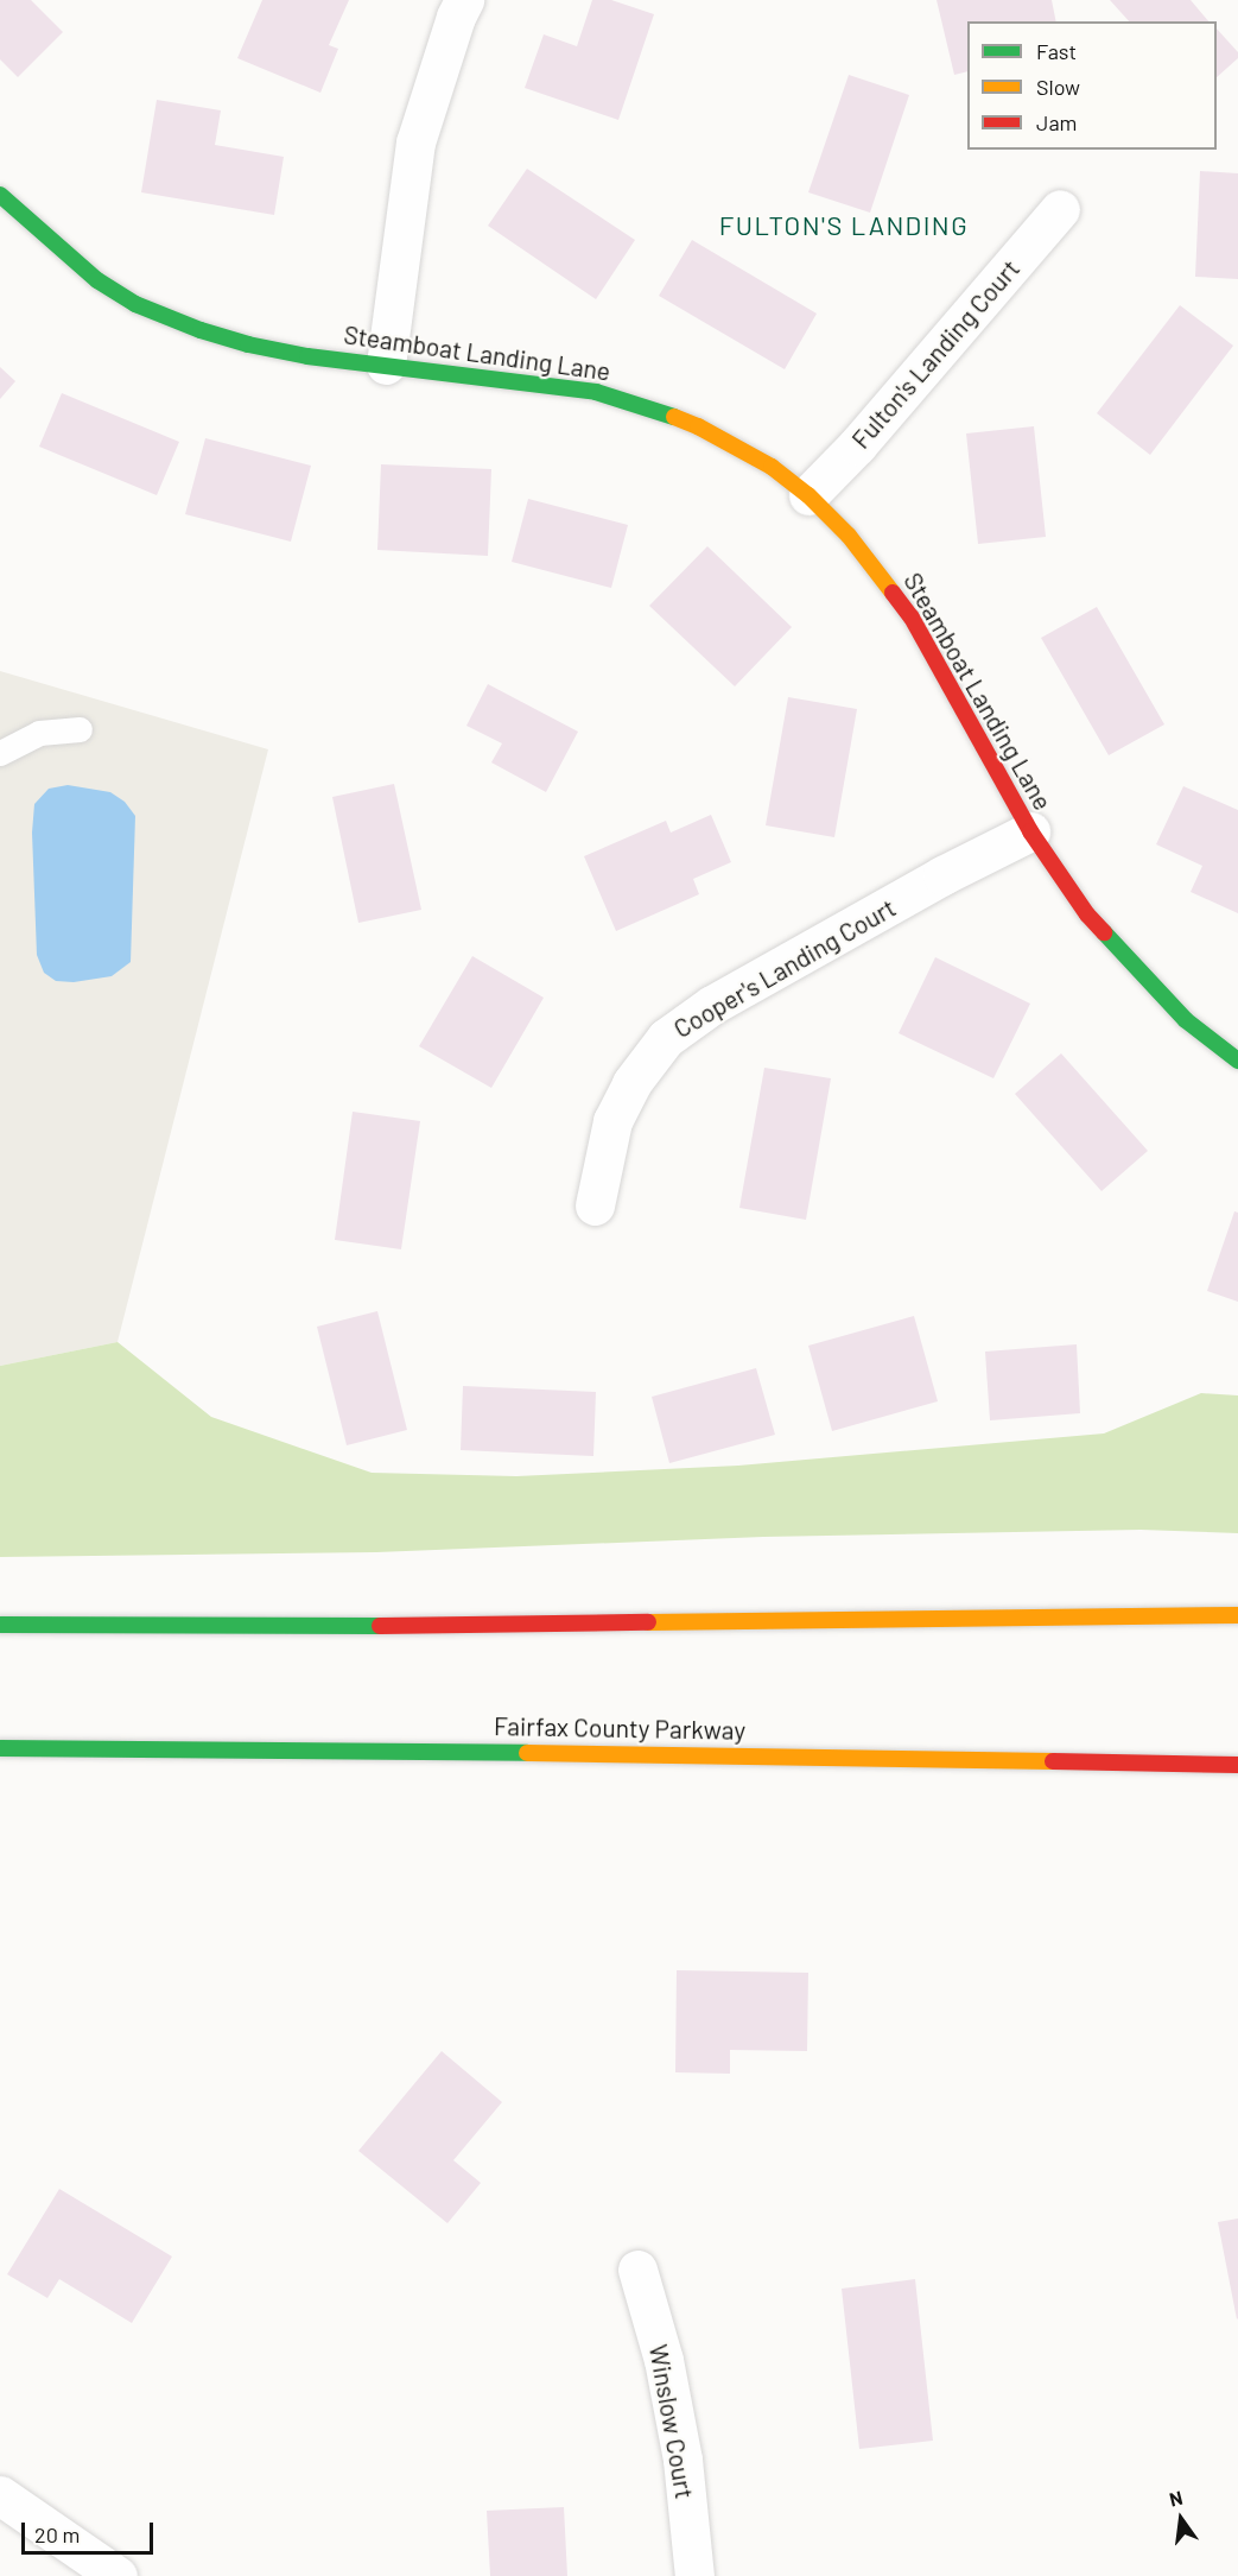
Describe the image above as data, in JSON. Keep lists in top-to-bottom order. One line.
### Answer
{"streets":{"main road":["Steamboat Landing Lane","Fairfax County Parkway"],"street":["Fulton's Landing Court","Cooper's Landing Court","Winslow Court"]},"crossings":[["Steamboat Landing Lane","Fulton's Landing Court"],["Steamboat Landing Lane","Cooper's Landing Court"]],"districts":["FULTON'S LANDING"],"legend":["Fast","Slow","Jam"],"scale_bar":"20 m","north":"top"}
